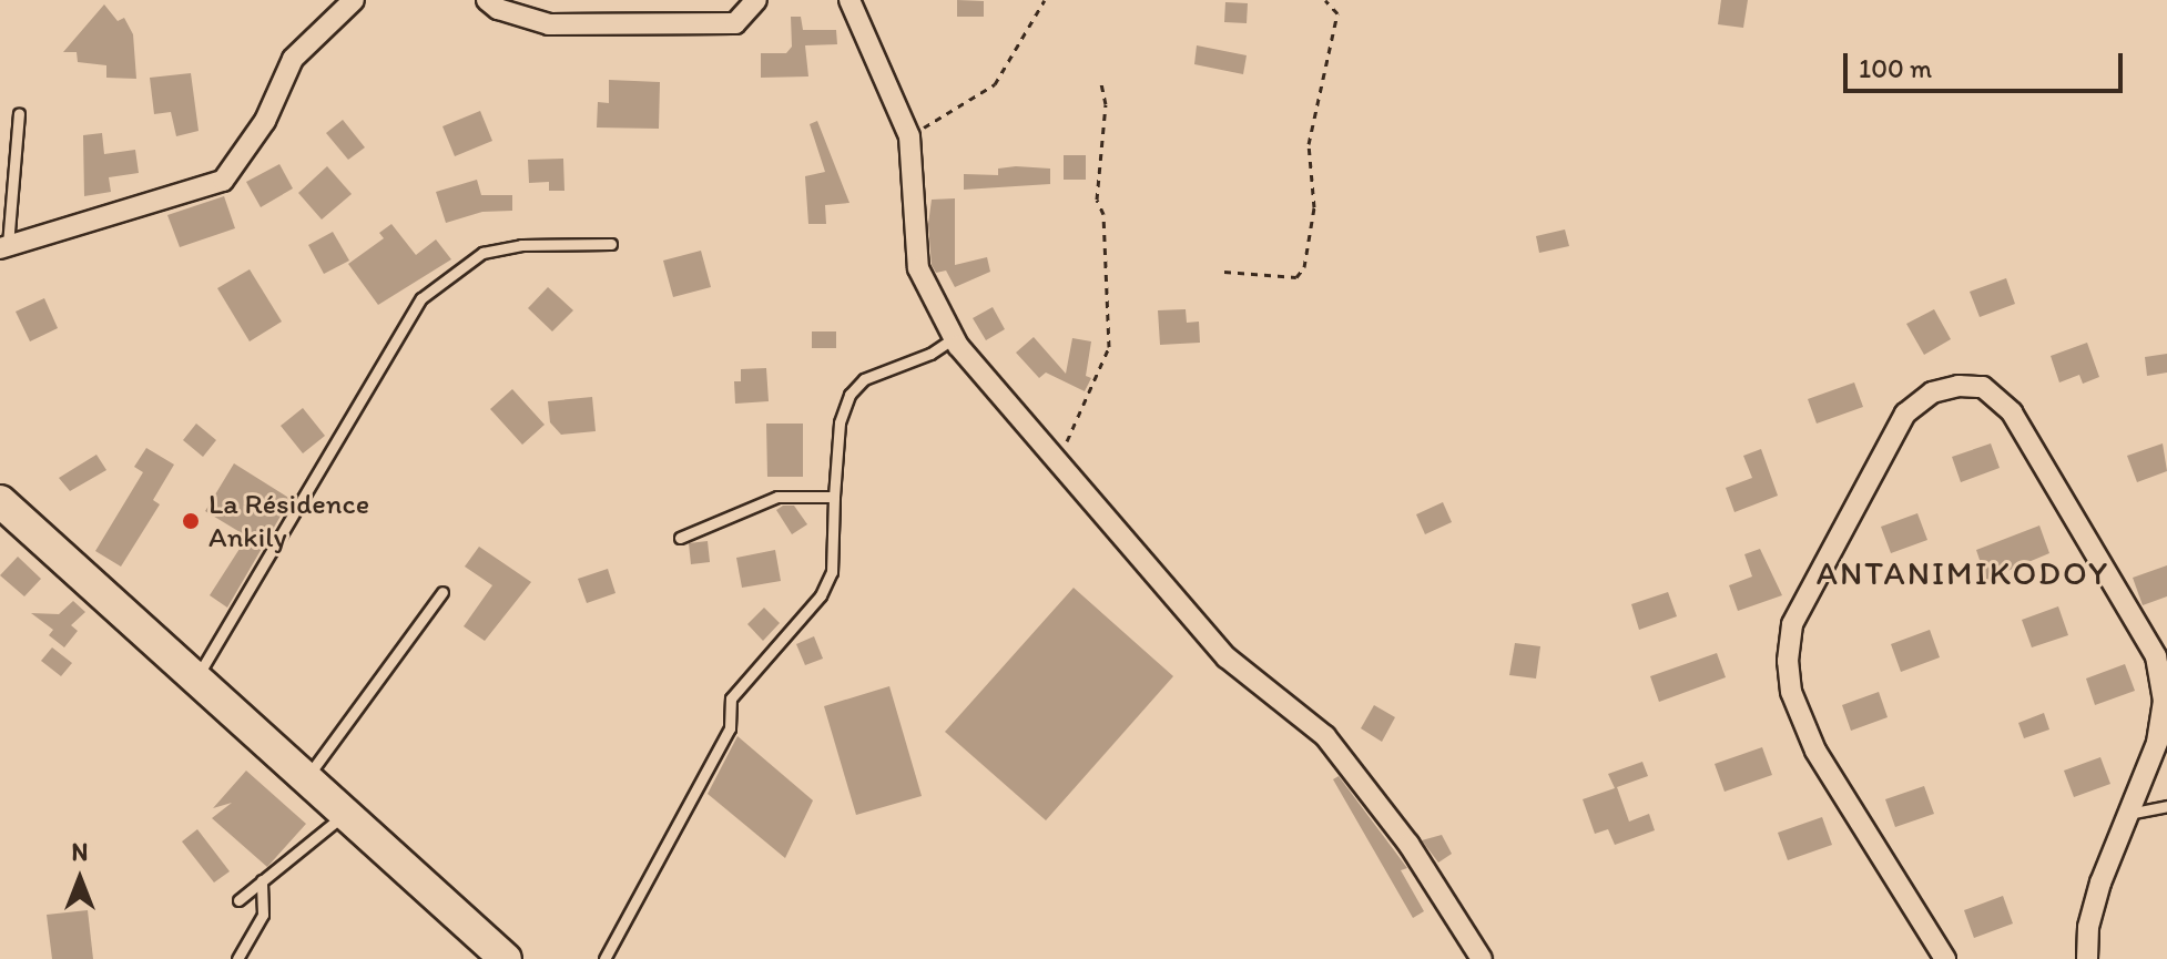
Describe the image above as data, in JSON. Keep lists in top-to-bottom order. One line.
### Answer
{"districts":["ANTANIMIKODOY"],"places":["La Résidence Ankily"],"scale_bar":"100 m","north":"top"}
